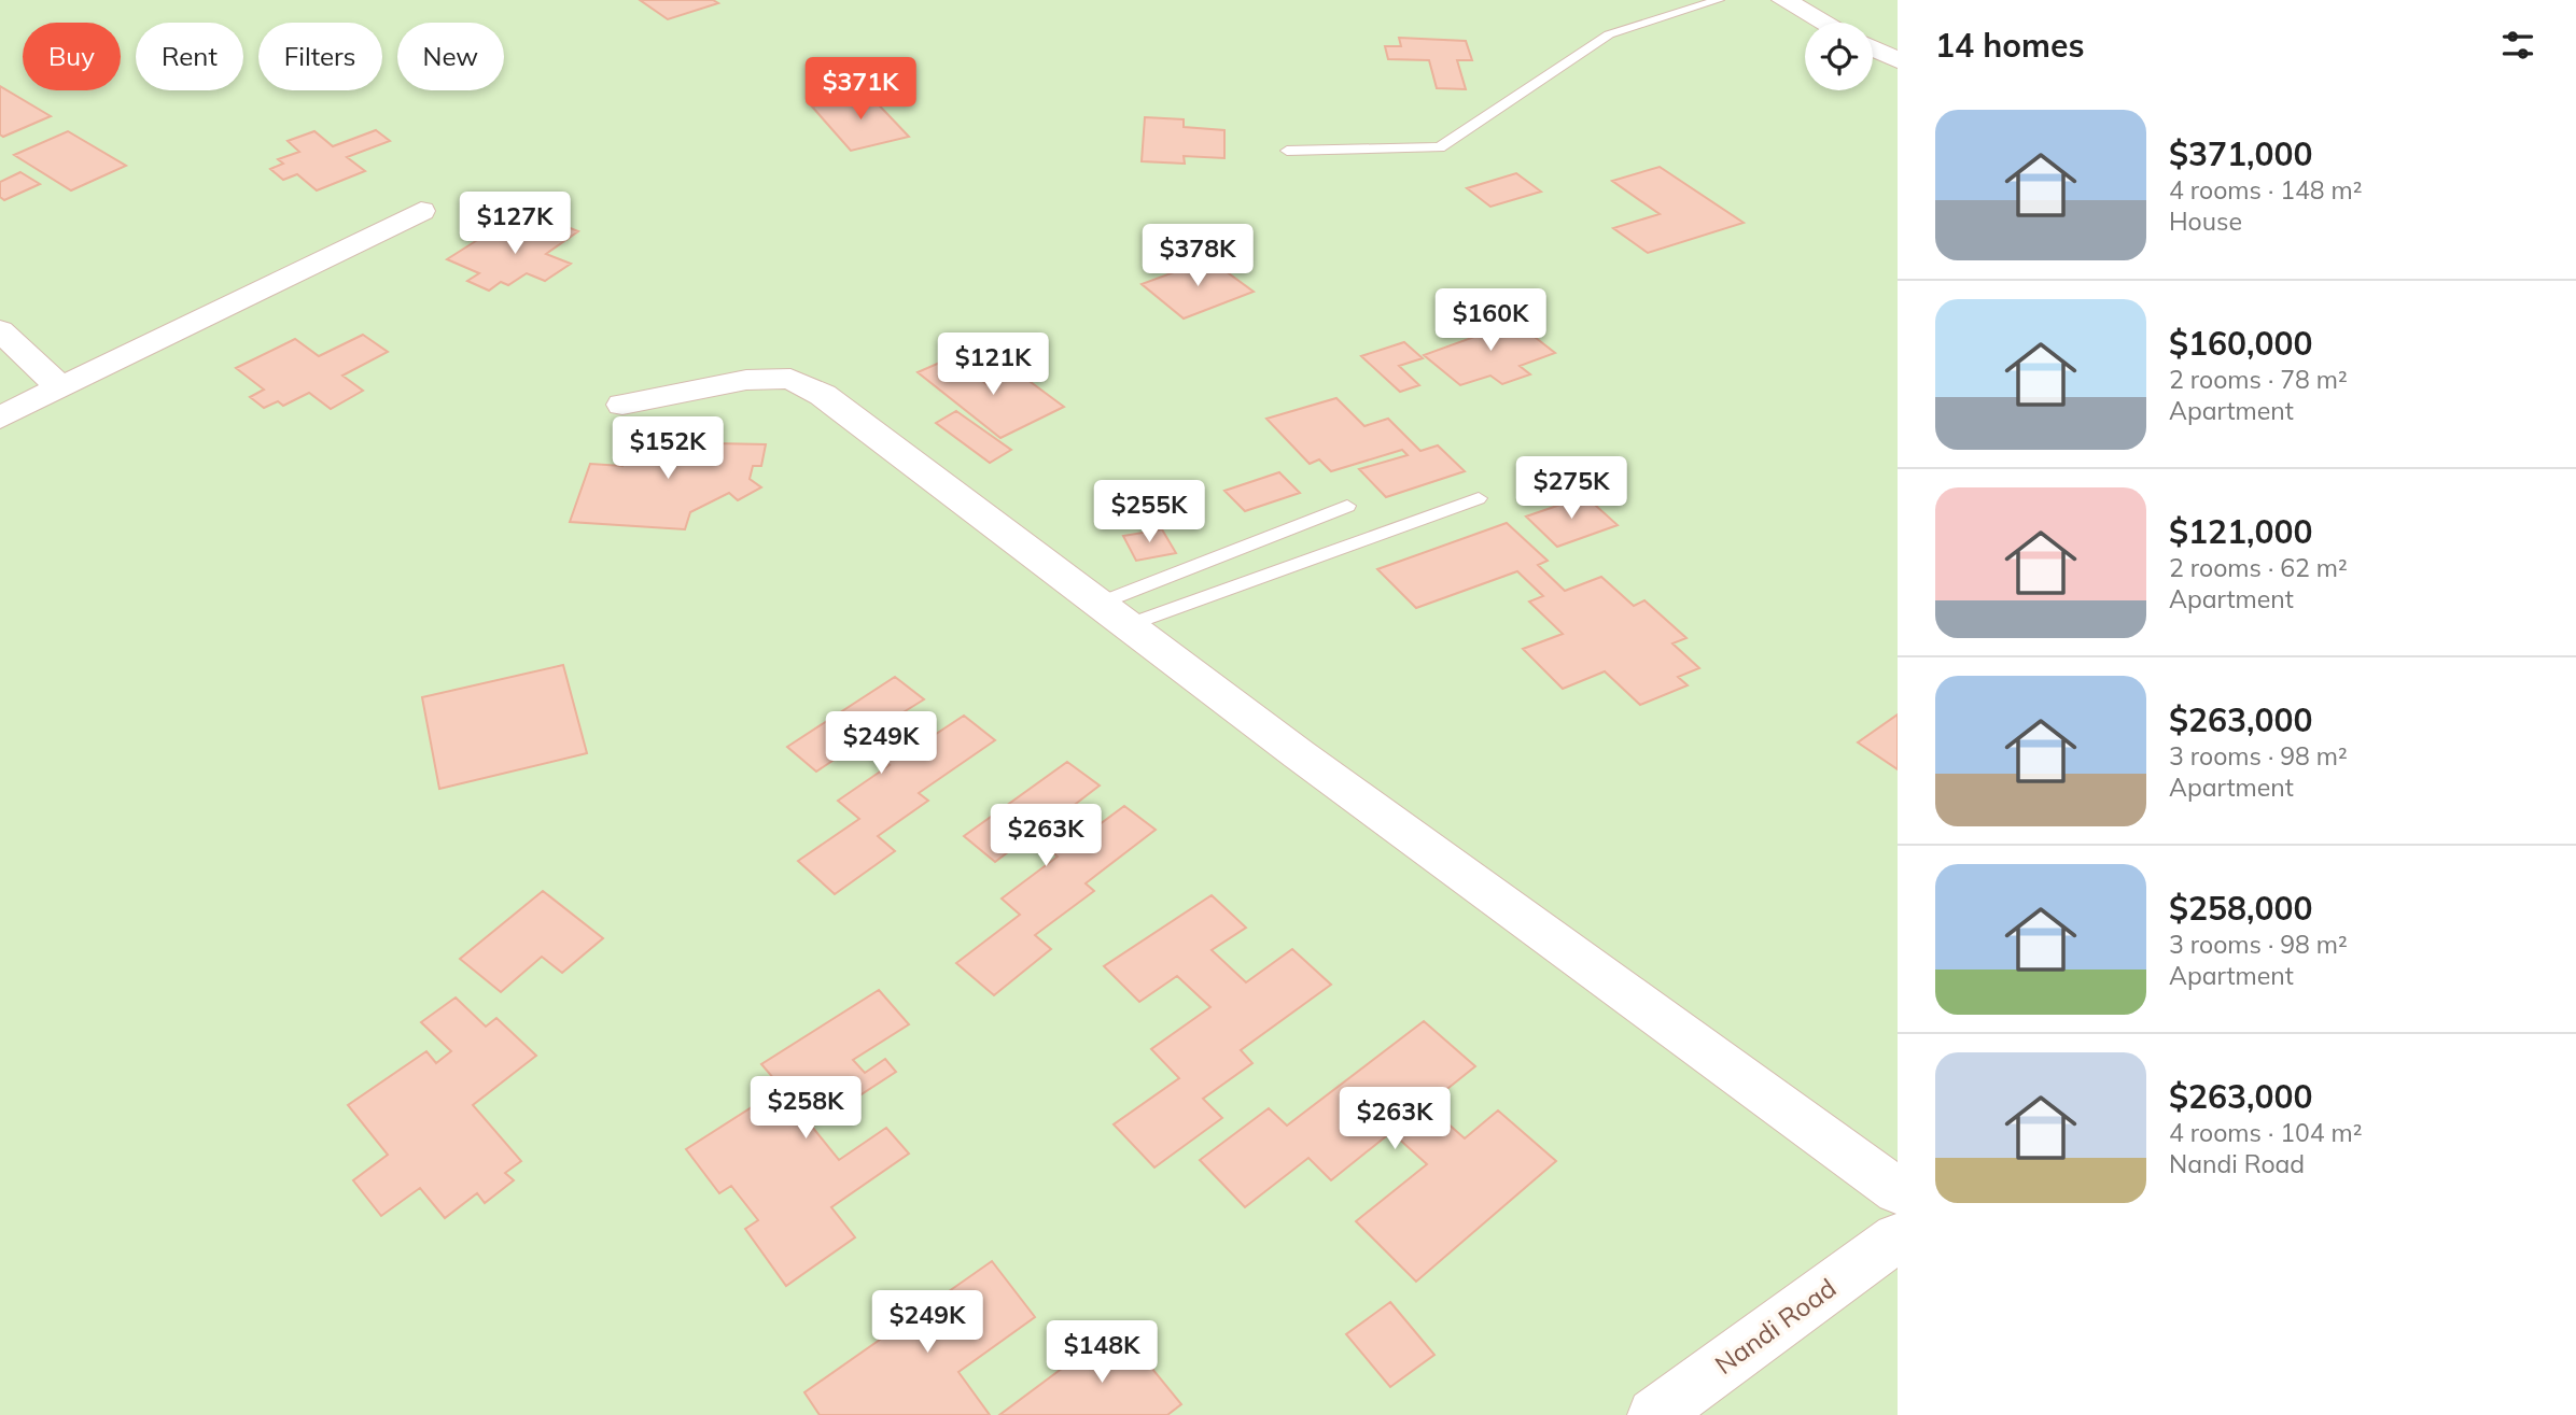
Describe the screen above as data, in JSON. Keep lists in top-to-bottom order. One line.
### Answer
{"streets":{"street":["Nandi Road"]},"page":{"heading":"14 homes","chip":["Buy","Rent","Filters","New"],"price":["$371K","$127K","$378K","$160K","$121K","$152K","$275K","$255K","$249K","$263K","$258K","$263K","$249K","$148K"],"list":[{"name":"$371,000","note":"4 rooms · 148 m² · House"},{"name":"$160,000","note":"2 rooms · 78 m² · Apartment"},{"name":"$121,000","note":"2 rooms · 62 m² · Apartment"},{"name":"$263,000","note":"3 rooms · 98 m² · Apartment"},{"name":"$258,000","note":"3 rooms · 98 m² · Apartment"},{"name":"$263,000","note":"4 rooms · 104 m² · Nandi Road"}]}}
